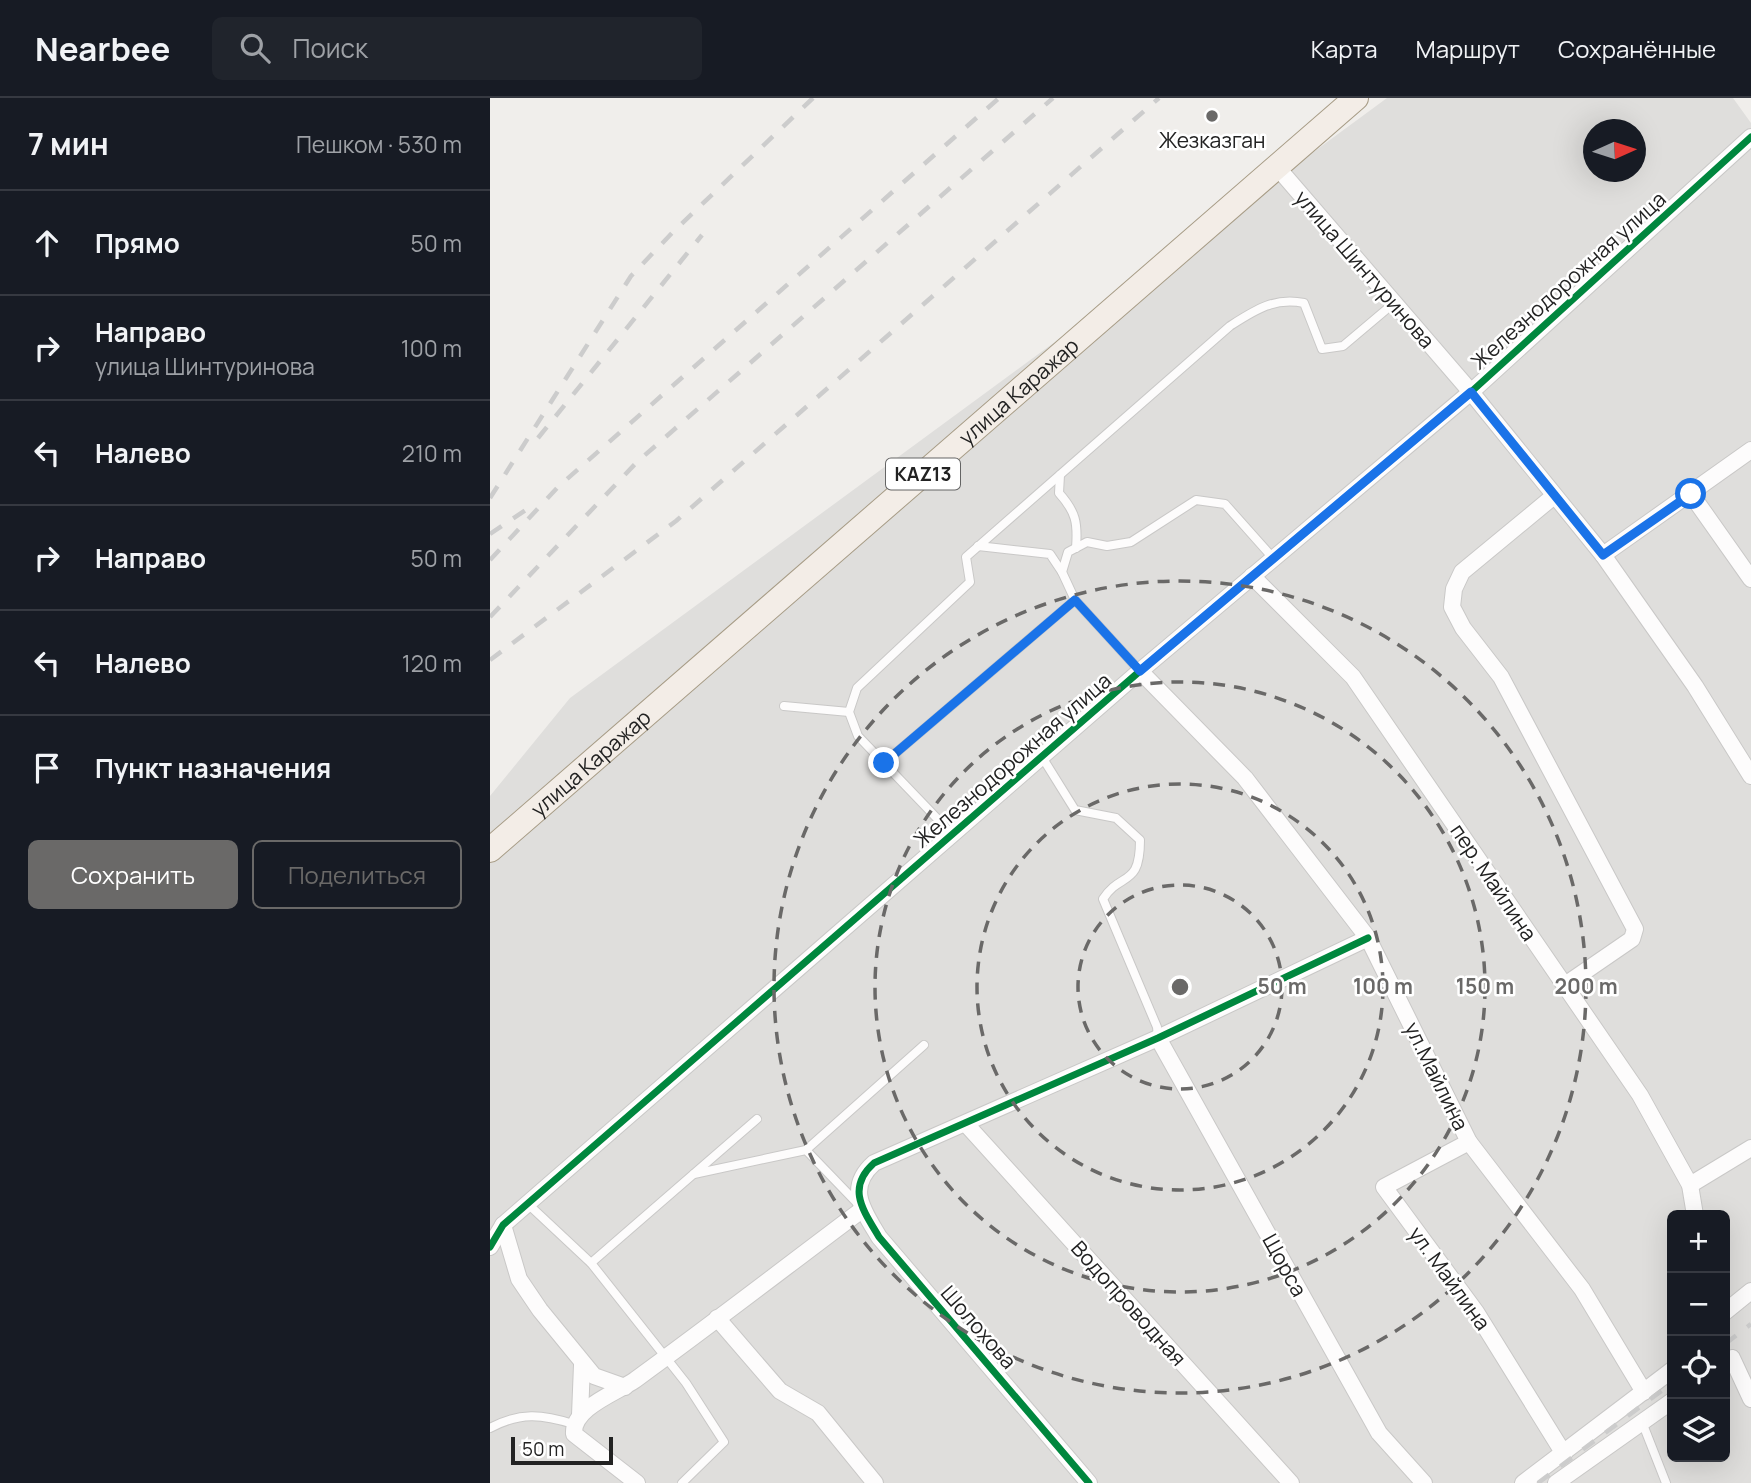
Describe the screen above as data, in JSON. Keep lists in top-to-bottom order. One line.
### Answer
{"streets":{"main road":["улица Каражар","KAZ13"],"street":["улица Шинтуринова","Железнодорожная улица","пер. Майлина","ул.Майлина","Щорса","ул. Майлина","Водопроводная","Шолохова"]},"crossings":[["улица Шинтуринова","Железнодорожная улица"],["улица Шинтуринова","улица Каражар"],["Железнодорожная улица","пер. Майлина"],["Железнодорожная улица","ул.Майлина"],["ул.Майлина","ул. Майлина"],["Водопроводная","Шолохова"]],"places":["Жезказган"],"scale_bar":"50 m","north":"right","page":{"header":"Nearbee","search":"Поиск","nav":["Карта","Маршрут","Сохранённые"],"heading":["7 мин","Пешком · 530 m"],"list":[["Прямо","50 m"],["Направо","улица Шинтуринова","100 m"],["Налево","210 m"],["Направо","50 m"],["Налево","120 m"],"Пункт назначения"],"buttons":["Сохранить","Поделиться"],"map_buttons":["+","−"],"scale":"50 m"},"rings":["50 m","100 m","150 m","200 m"]}
